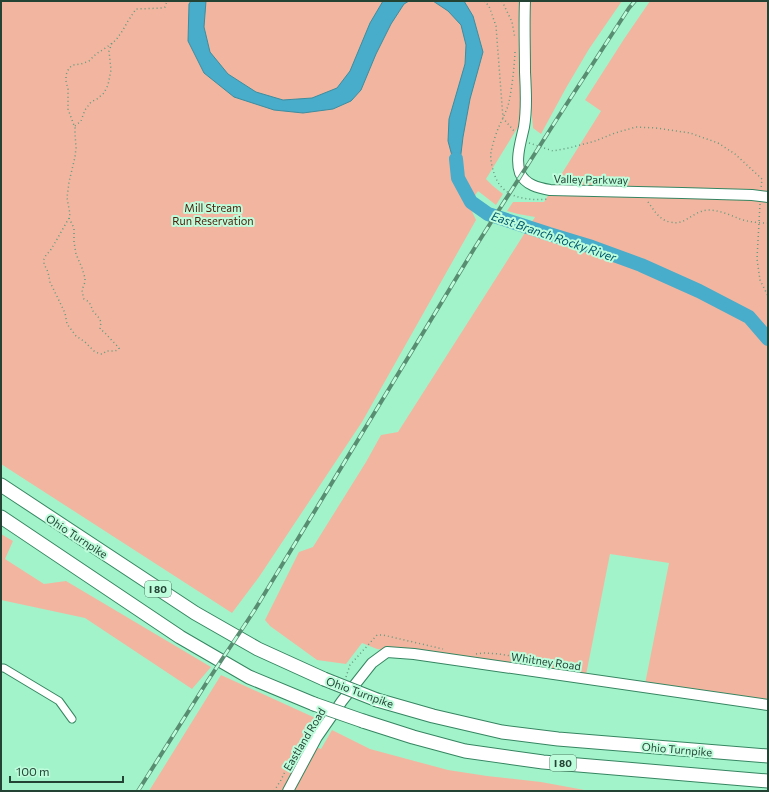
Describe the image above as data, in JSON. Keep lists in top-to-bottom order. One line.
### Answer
{"streets":{"highway":["Ohio Turnpike","I 80"],"street":["Valley Parkway","Whitney Road","Eastland Road"]},"crossings":[["Whitney Road","Eastland Road"]],"water":["East Branch Rocky River"],"parks":["Mill Stream Run Reservation"],"scale_bar":"100 m"}
